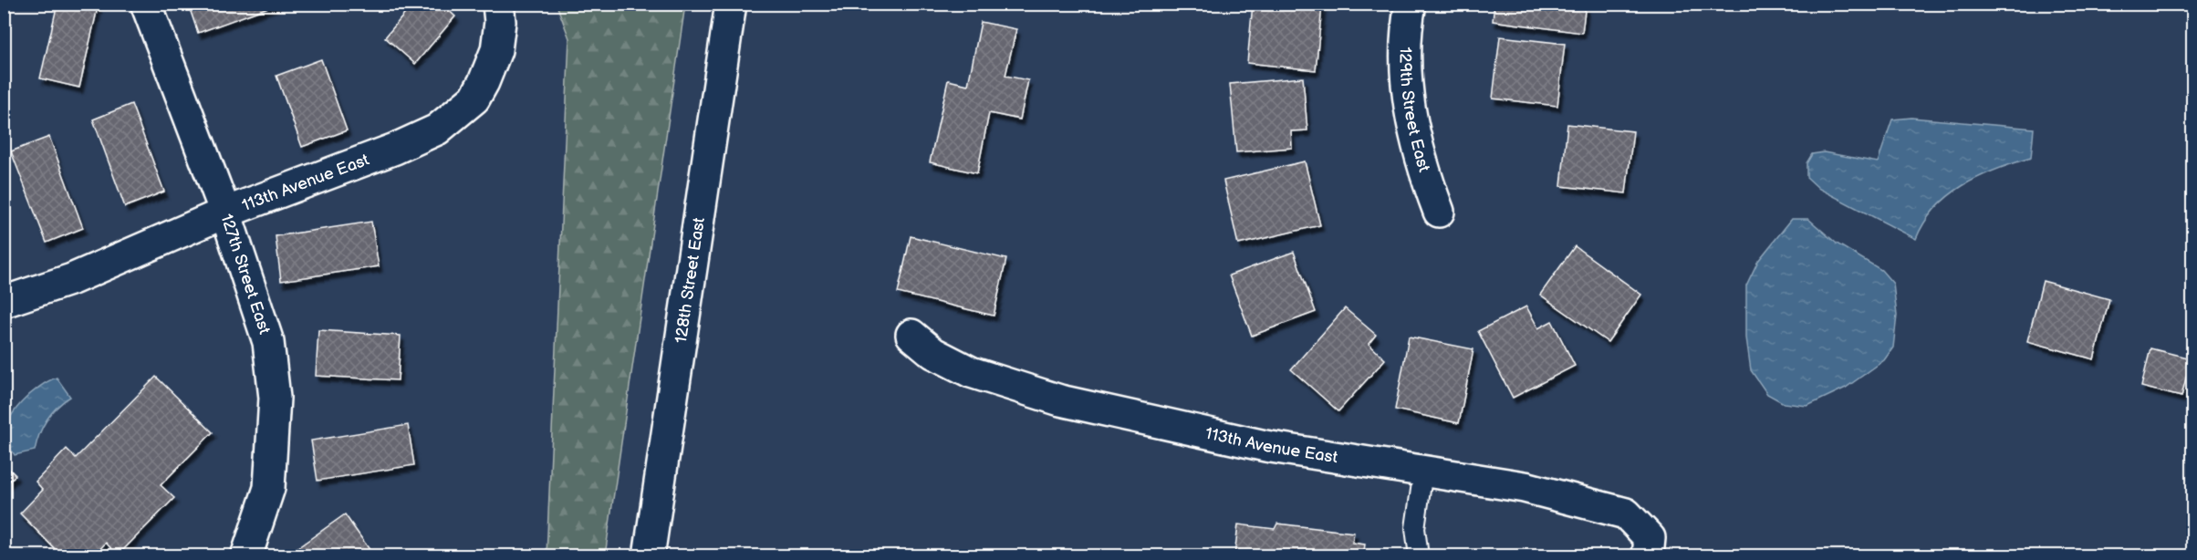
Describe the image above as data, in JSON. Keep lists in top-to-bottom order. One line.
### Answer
{"streets":{"street":["129th Street East","113th Avenue East","127th Street East","128th Street East"]},"crossings":[["113th Avenue East","127th Street East"]]}
